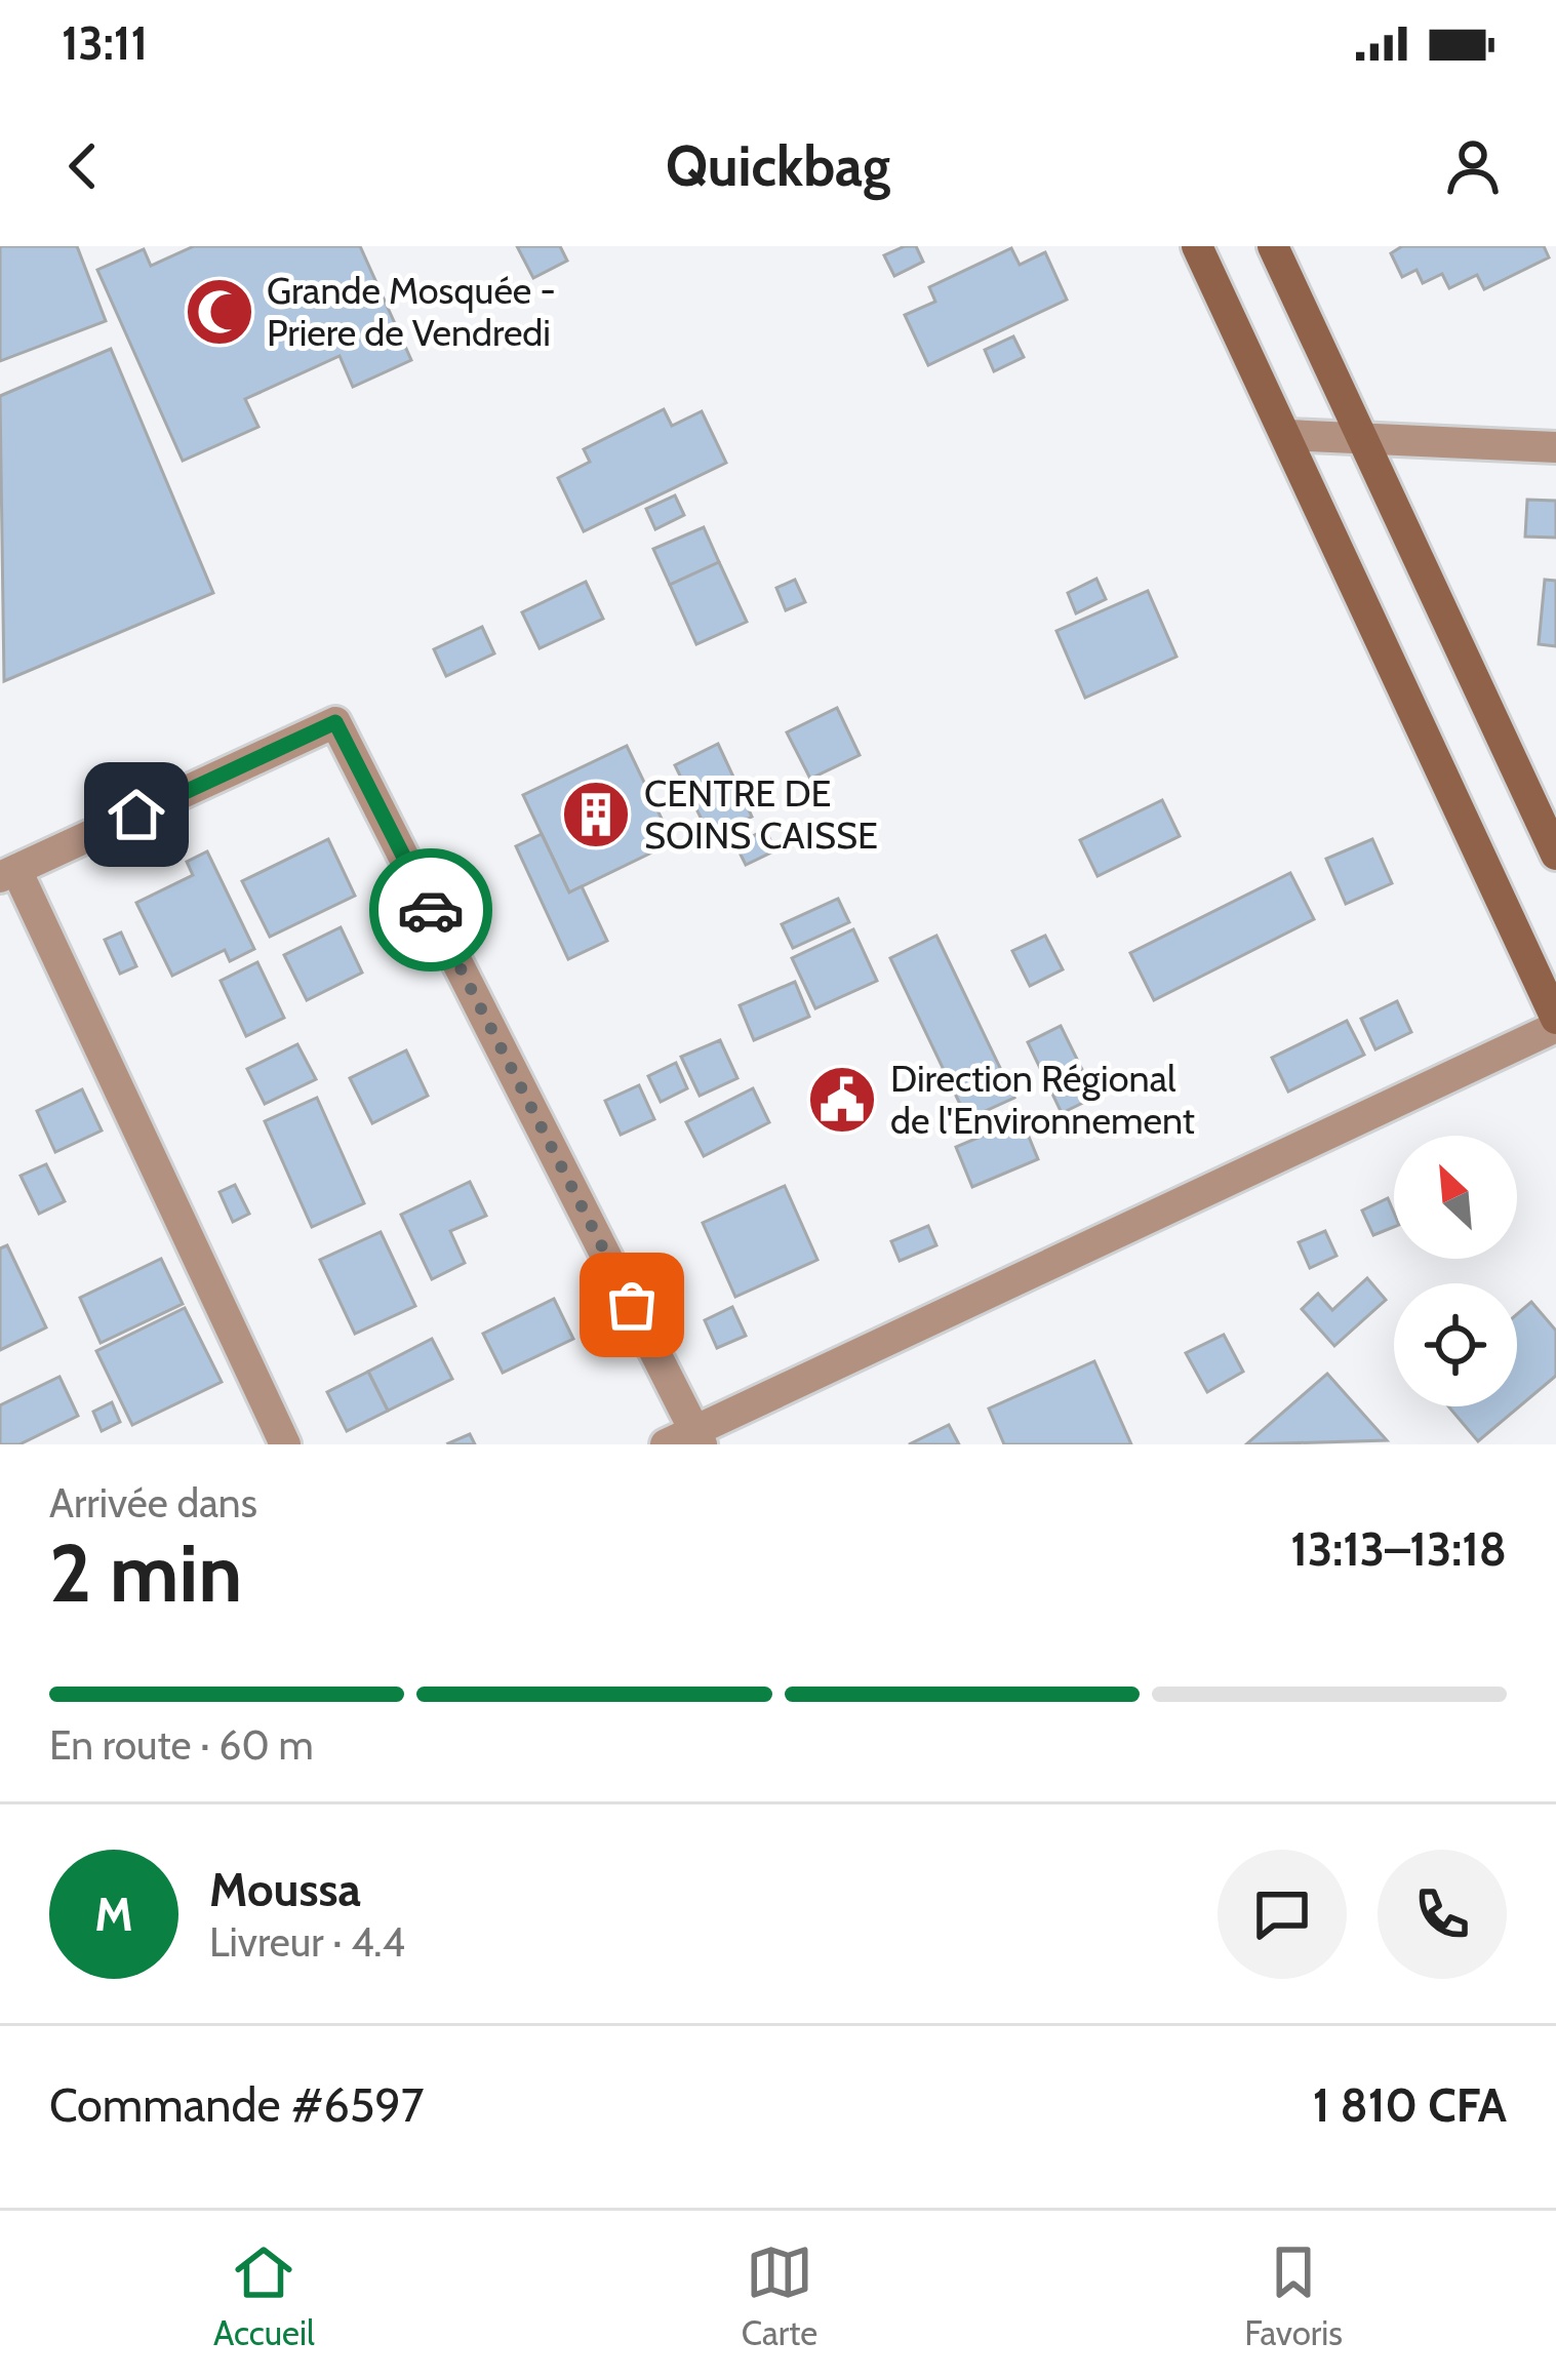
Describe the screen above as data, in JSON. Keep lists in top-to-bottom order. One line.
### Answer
{"places":{"mosque":["Grande Mosquée - Priere de Vendredi"],"building":["CENTRE DE SOINS CAISSE"],"public building":["Direction Régional de l'Environnement"]},"north":"top left","page":{"status":"13:11","header":"Quickbag","heading":["2 min","Arrivée dans","13:13–13:18"],"panel":["Moussa","Livreur · 4.4","Commande #6597","1 810 CFA"],"bar":"En route · 60 m","round":"M","tabs":["Accueil","Carte","Favoris"]}}
